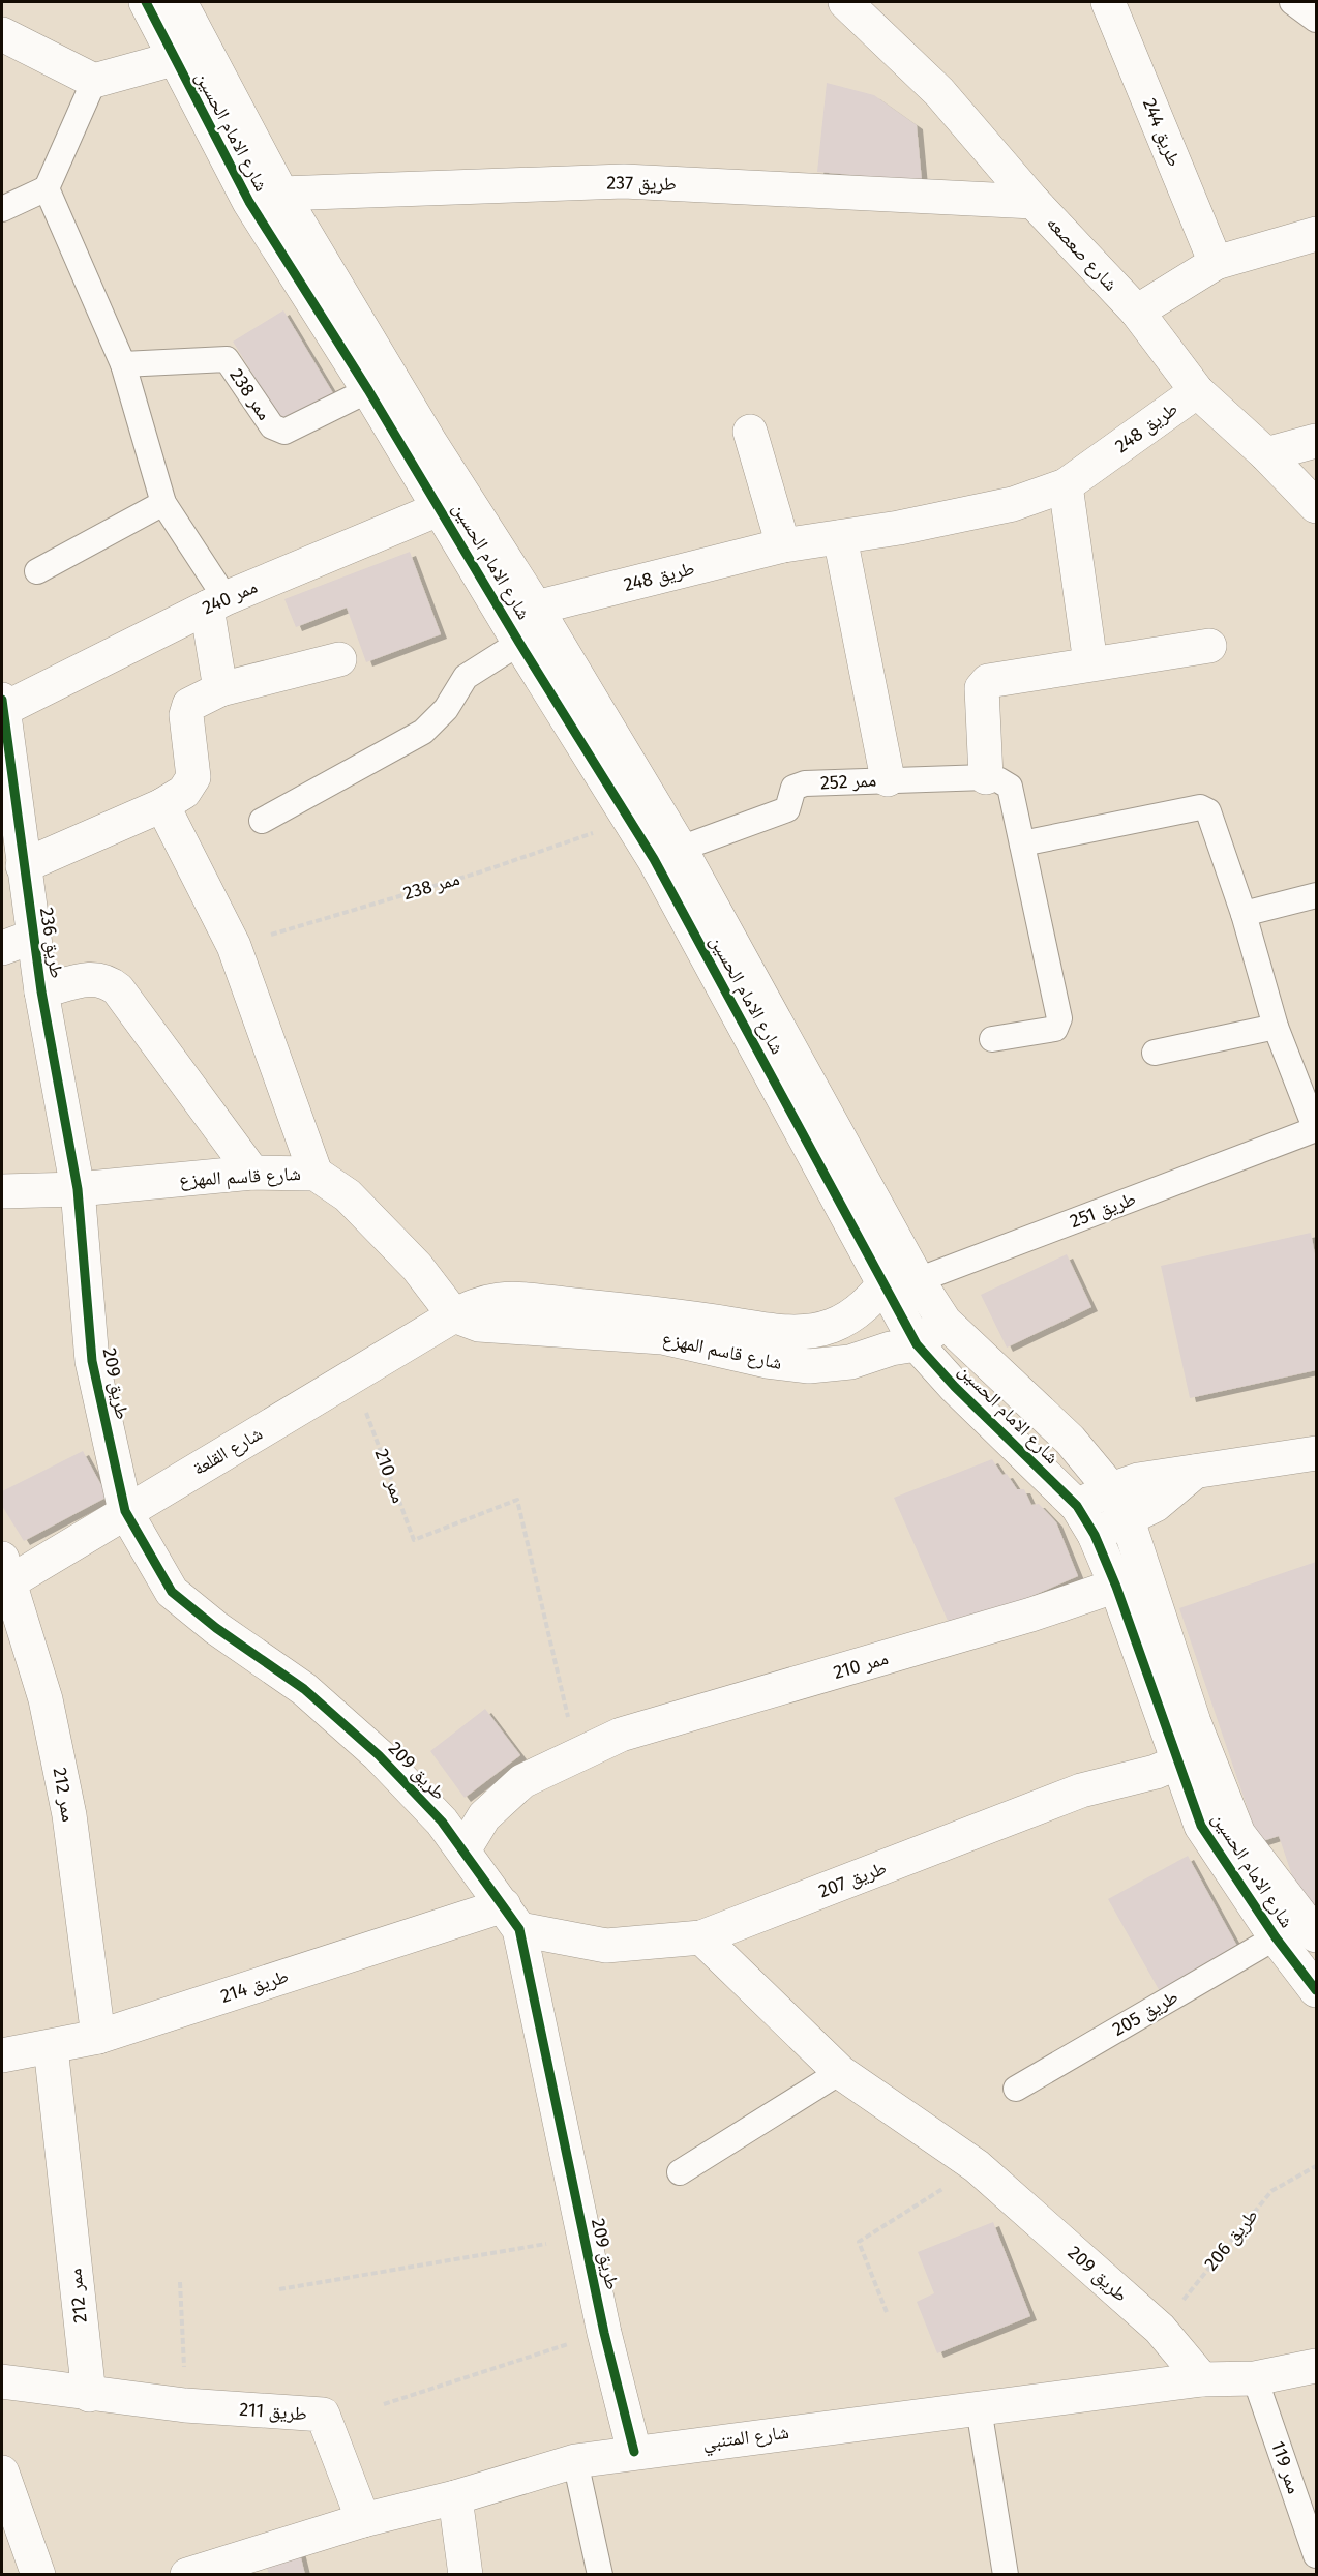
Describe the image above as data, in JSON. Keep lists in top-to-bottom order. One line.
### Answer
{"streets":{"street":["شارع الامام الحسين","طريق 244","طريق 237","شارع صعصعه","طريق 248","ممر 240","طريق 236","شارع قاسم المهزع","طريق 209","شارع القلعة","ممر 210","ممر 212","طريق 207","طريق 214","طريق 211","شارع المتنبي"],"lane":["ممر 238","ممر 252","طريق 251","طريق 205","ممر 119"],"path":["طريق 206"]},"crossings":[["شارع الامام الحسين","طريق 237"],["شارع الامام الحسين","ممر 238"],["شارع الامام الحسين","طريق 248"],["شارع الامام الحسين","ممر 240"],["شارع الامام الحسين","ممر 252"],["شارع الامام الحسين","شارع قاسم المهزع"],["شارع الامام الحسين","طريق 251"],["شارع الامام الحسين","ممر 210"],["شارع الامام الحسين","طريق 207"],["شارع الامام الحسين","طريق 205"],["طريق 237","شارع صعصعه"],["شارع صعصعه","طريق 248"],["ممر 240","طريق 236"],["طريق 236","شارع قاسم المهزع"],["طريق 236","طريق 209"],["شارع قاسم المهزع","طريق 251"],["شارع قاسم المهزع","طريق 209"],["شارع قاسم المهزع","شارع القلعة"],["طريق 209","شارع القلعة"],["طريق 209","ممر 210"],["طريق 209","طريق 207"],["طريق 209","طريق 214"],["طريق 209","طريق 206"],["طريق 209","شارع المتنبي"],["شارع القلعة","ممر 210"],["شارع القلعة","ممر 212"],["ممر 212","طريق 214"],["ممر 212","طريق 211"],["طريق 207","طريق 214"],["طريق 211","شارع المتنبي"],["شارع المتنبي","ممر 119"]]}
